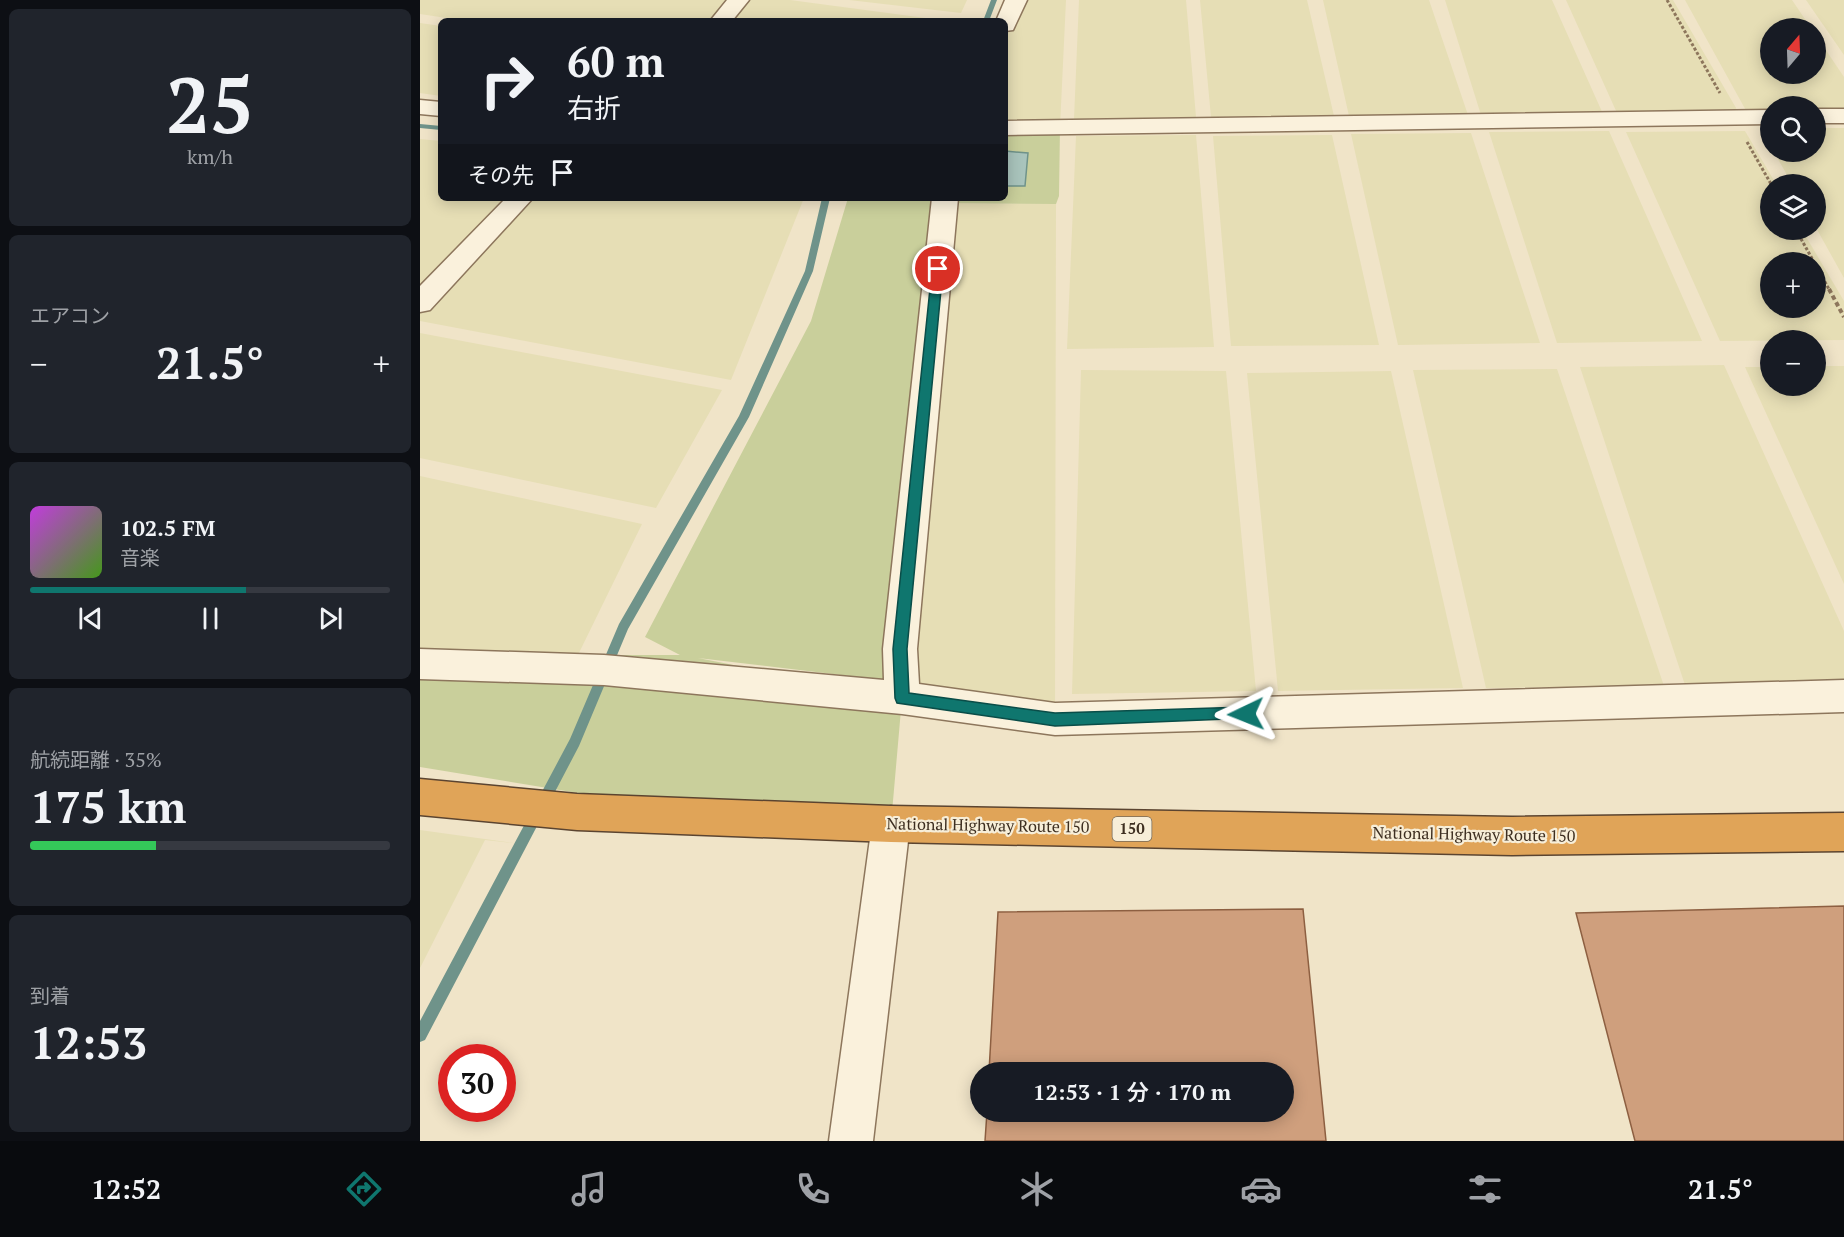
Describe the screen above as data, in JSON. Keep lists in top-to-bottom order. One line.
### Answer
{"streets":{"highway":["National Highway Route 150","150"]},"north":"top","page":{"tile":[["25","km/h"],"エアコン",["航続距離 · 35%","175 km"],["到着","12:53"]],"map_buttons":["+","−"],"turn":["60 m","右折"],"then":"その先","heat":["−","21.5°","+"],"song":["102.5 FM","音楽"],"limit":"30","trip":"12:53 · 1 分 · 170 m","tabs":["12:52","21.5°"]}}
